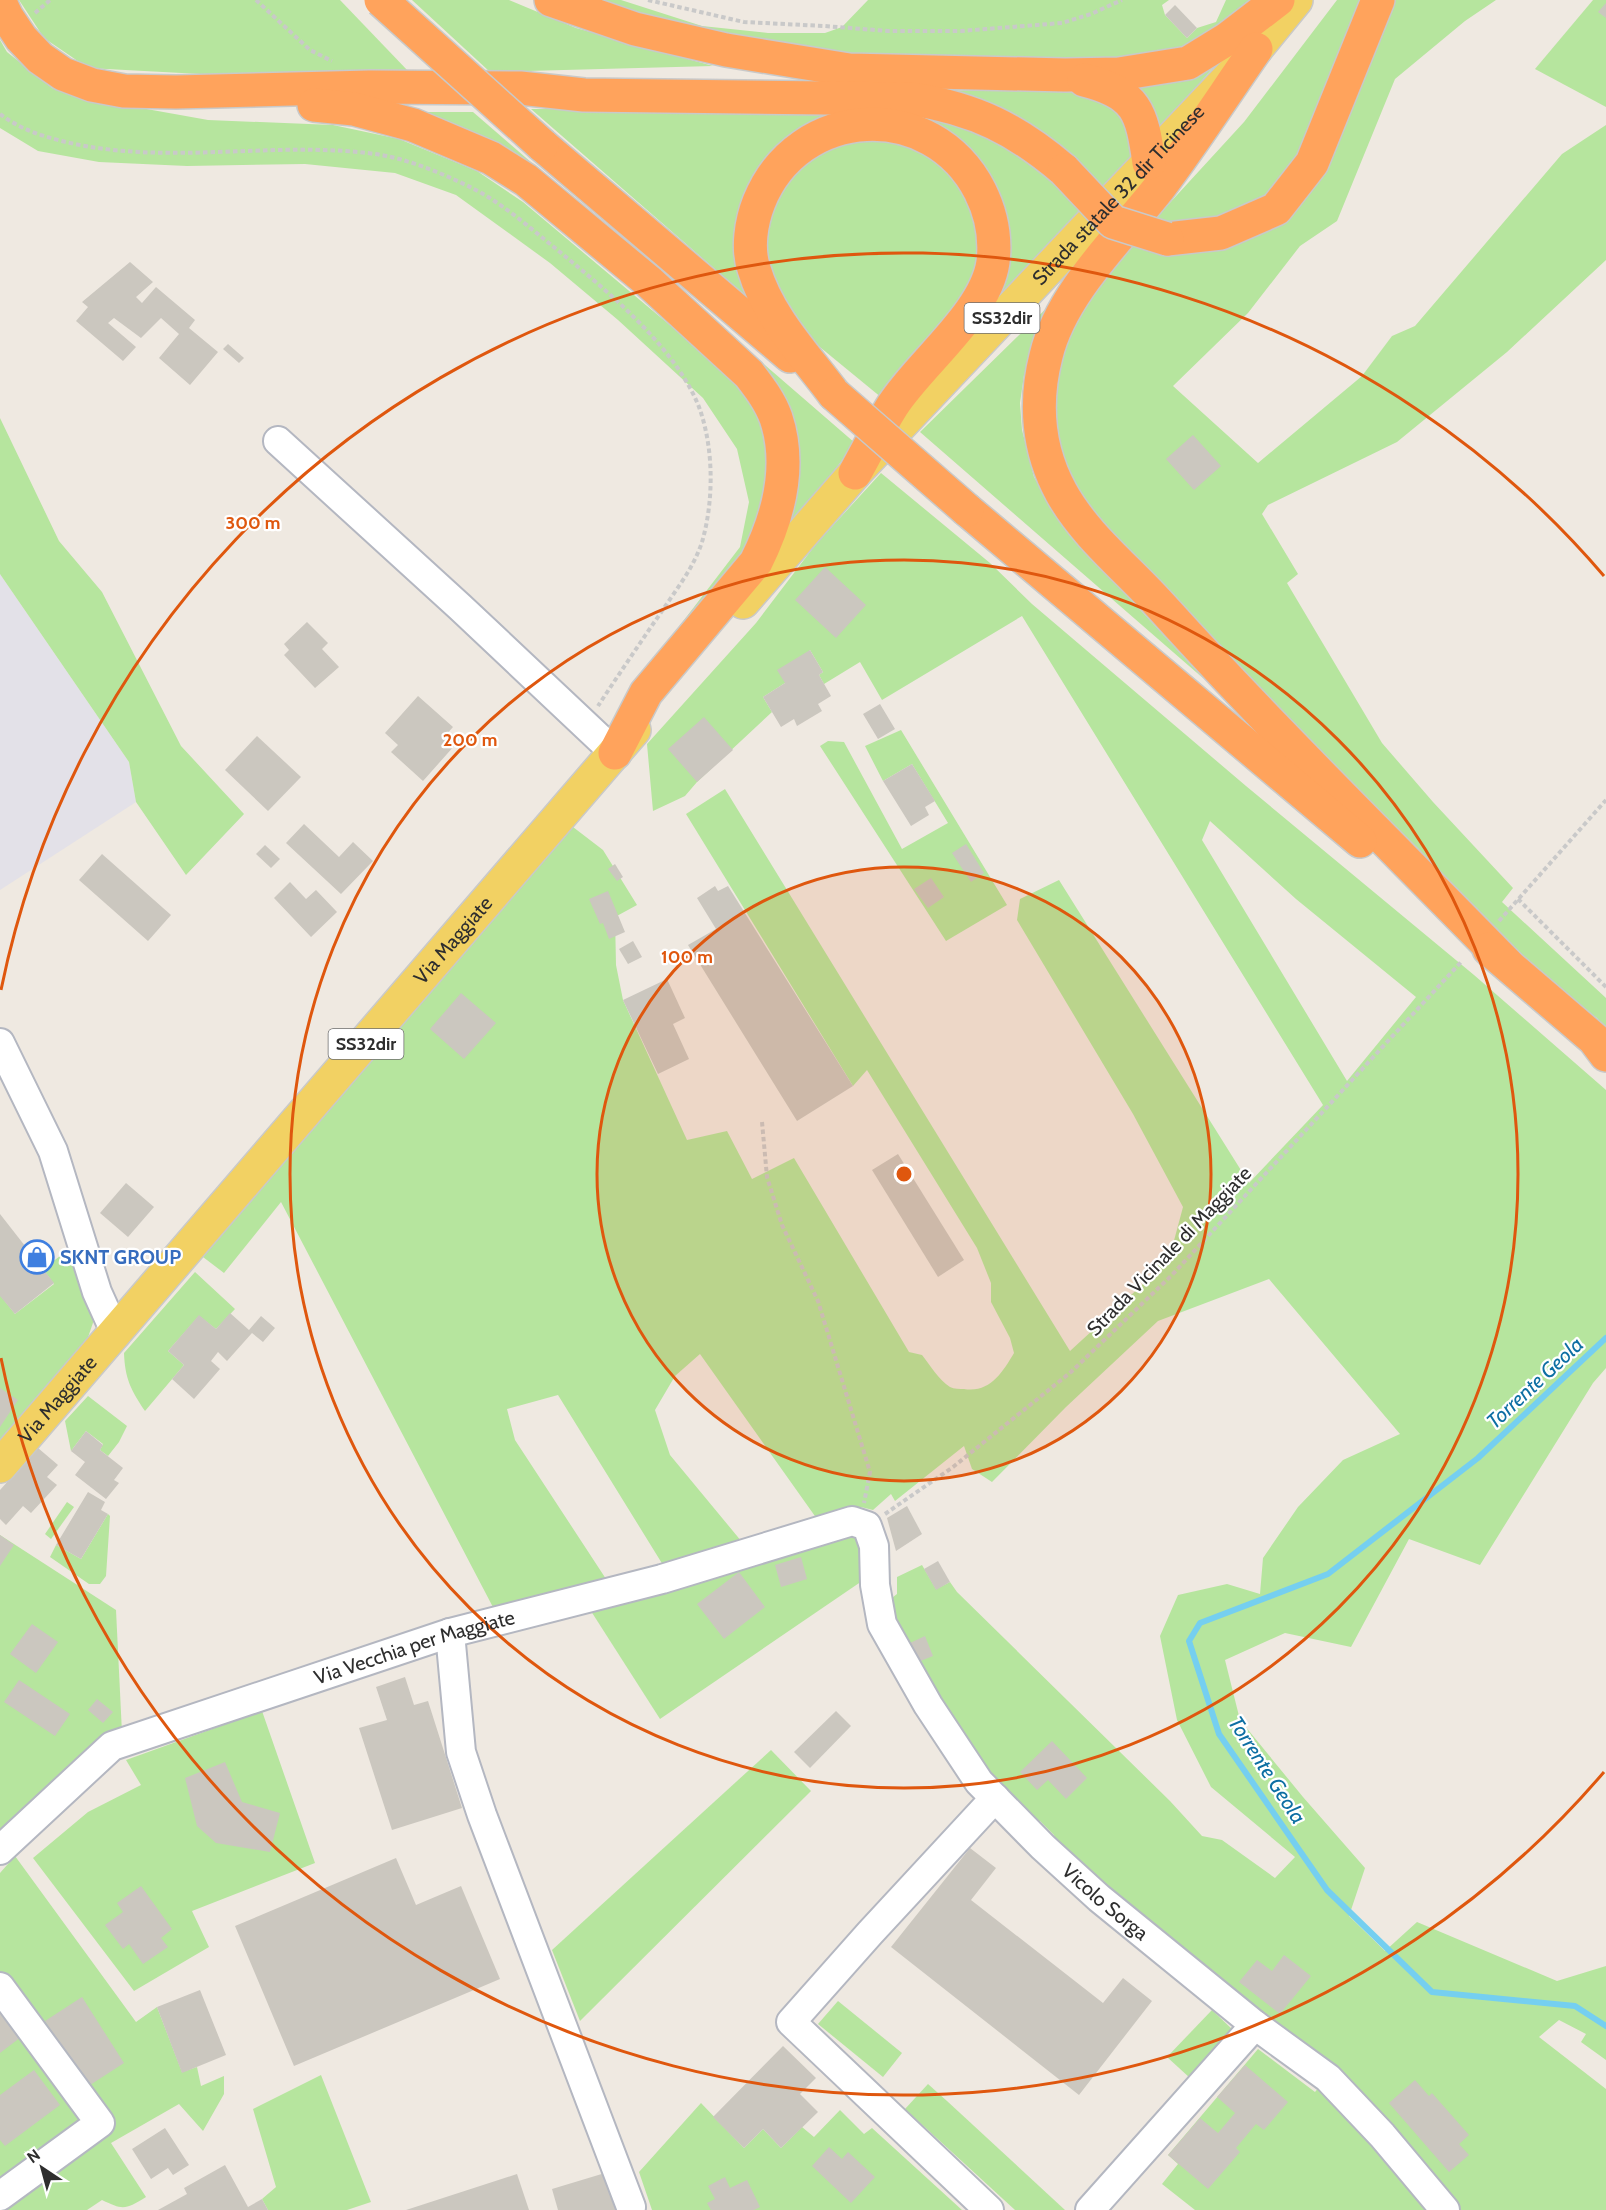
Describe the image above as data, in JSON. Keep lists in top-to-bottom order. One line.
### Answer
{"streets":{"main road":["Strada statale 32 dir Ticinese","SS32dir","Via Maggiate"],"street":["Via Vecchia per Maggiate","Vicolo Sorga"],"path":["Strada Vicinale di Maggiate"]},"crossings":[["Strada statale 32 dir Ticinese","Via Maggiate"],["Strada Vicinale di Maggiate","Via Vecchia per Maggiate"],["Strada Vicinale di Maggiate","Vicolo Sorga"],["Via Vecchia per Maggiate","Vicolo Sorga"]],"water":["Torrente Geola"],"places":{"shop":["SKNT GROUP"]},"north":"top left","rings":["300 m","200 m","100 m"]}
